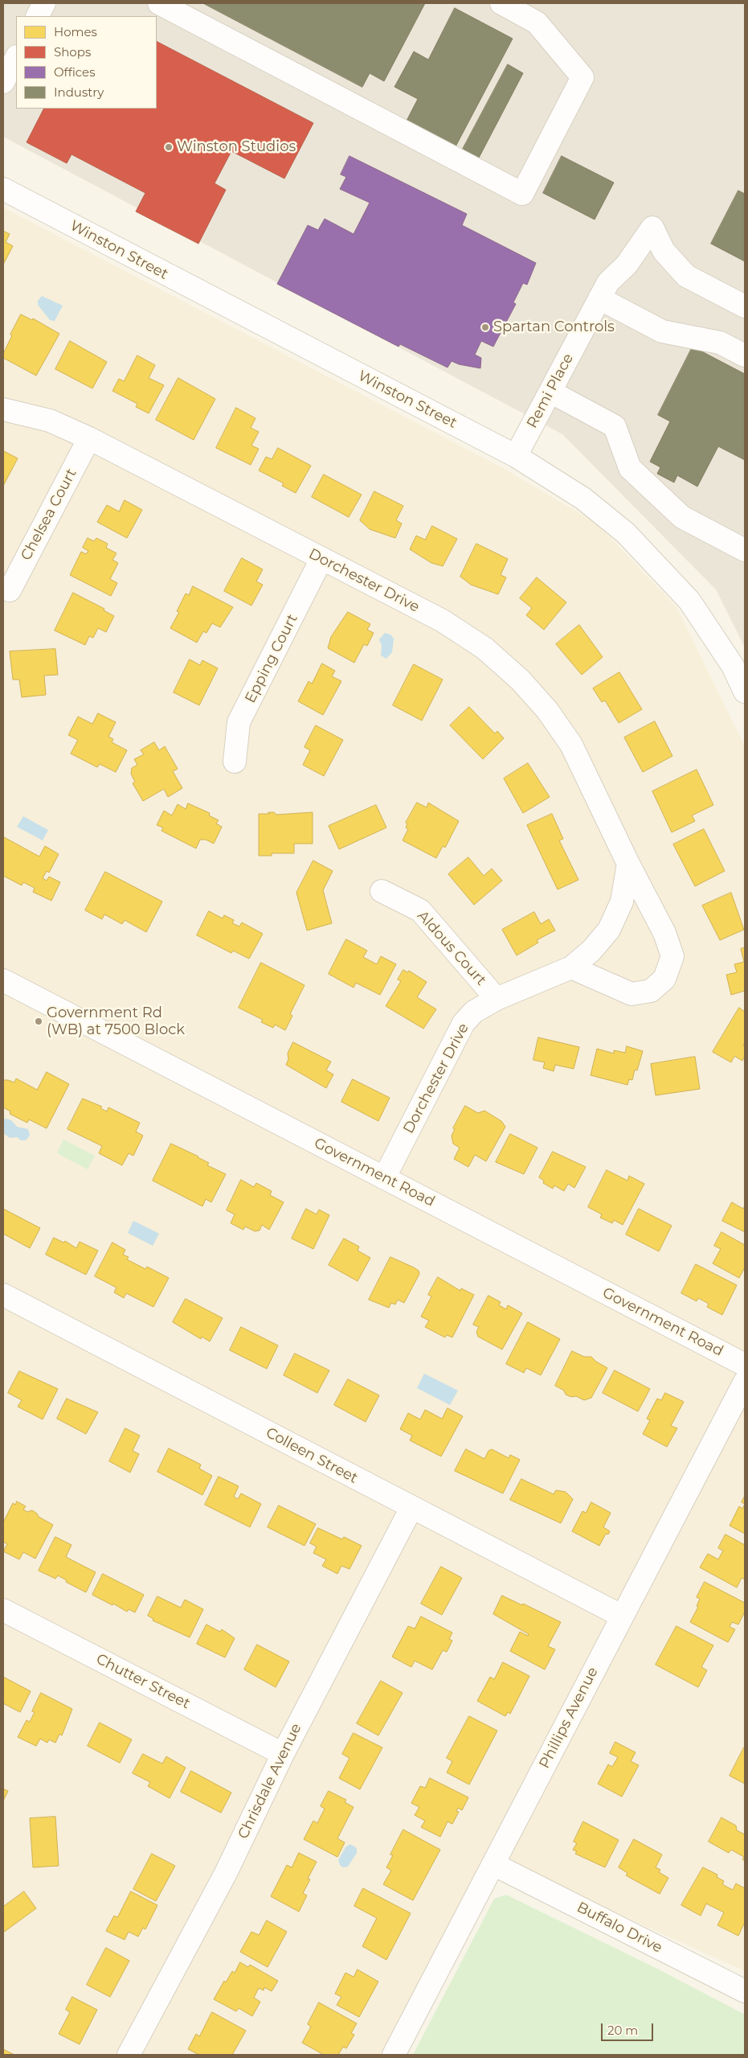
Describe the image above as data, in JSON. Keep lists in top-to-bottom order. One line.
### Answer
{"streets":{"street":["Winston Street","Remi Place","Chelsea Court","Dorchester Drive","Epping Court","Aldous Court","Government Road","Colleen Street","Chutter Street","Phillips Avenue","Chrisdale Avenue","Buffalo Drive"]},"crossings":[["Winston Street","Remi Place"],["Chelsea Court","Dorchester Drive"],["Dorchester Drive","Epping Court"],["Dorchester Drive","Aldous Court"],["Dorchester Drive","Government Road"],["Colleen Street","Phillips Avenue"],["Colleen Street","Chrisdale Avenue"],["Chutter Street","Chrisdale Avenue"],["Phillips Avenue","Buffalo Drive"]],"places":["Winston Studios","Spartan Controls","Government Rd (WB) at 7500 Block"],"legend":["Homes","Shops","Offices","Industry"],"scale_bar":"20 m"}
